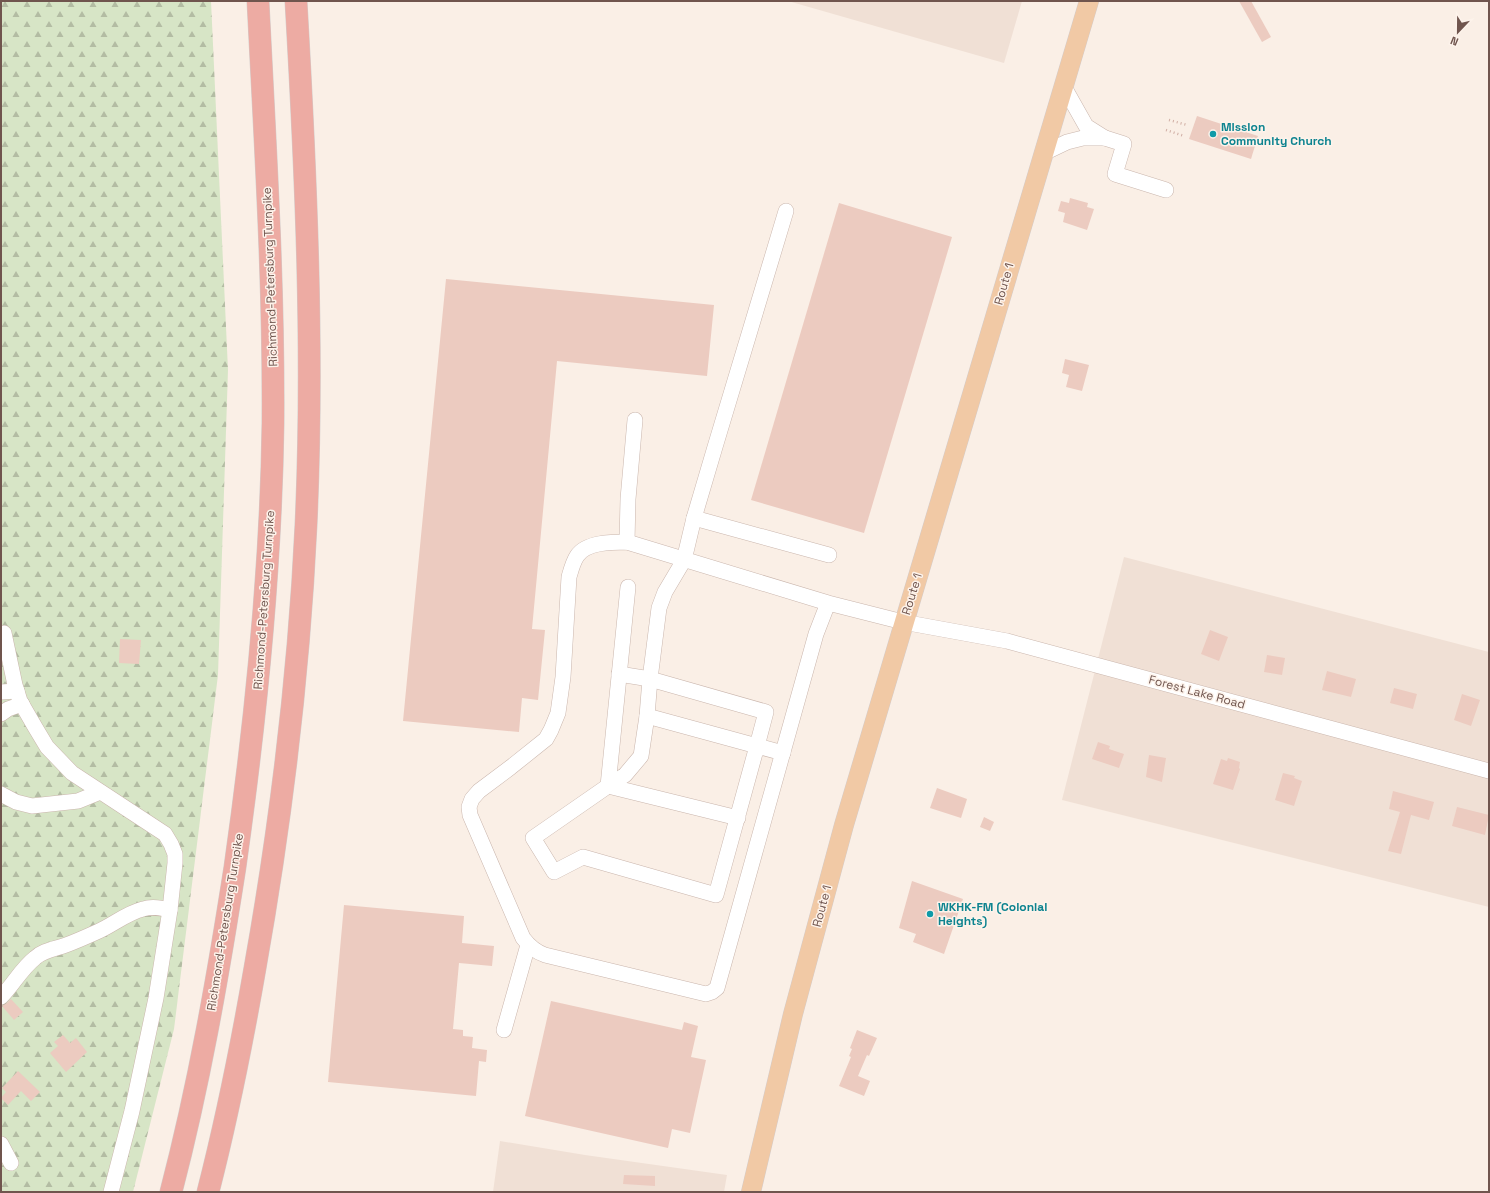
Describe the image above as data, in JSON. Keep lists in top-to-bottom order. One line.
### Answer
{"streets":{"highway":["Richmond-Petersburg Turnpike"],"main road":["Route 1"],"street":["Forest Lake Road"]},"crossings":[["Route 1","Forest Lake Road"]],"places":["Mission Community Church","WKHK-FM (Colonial Heights)"],"north":"bottom"}
